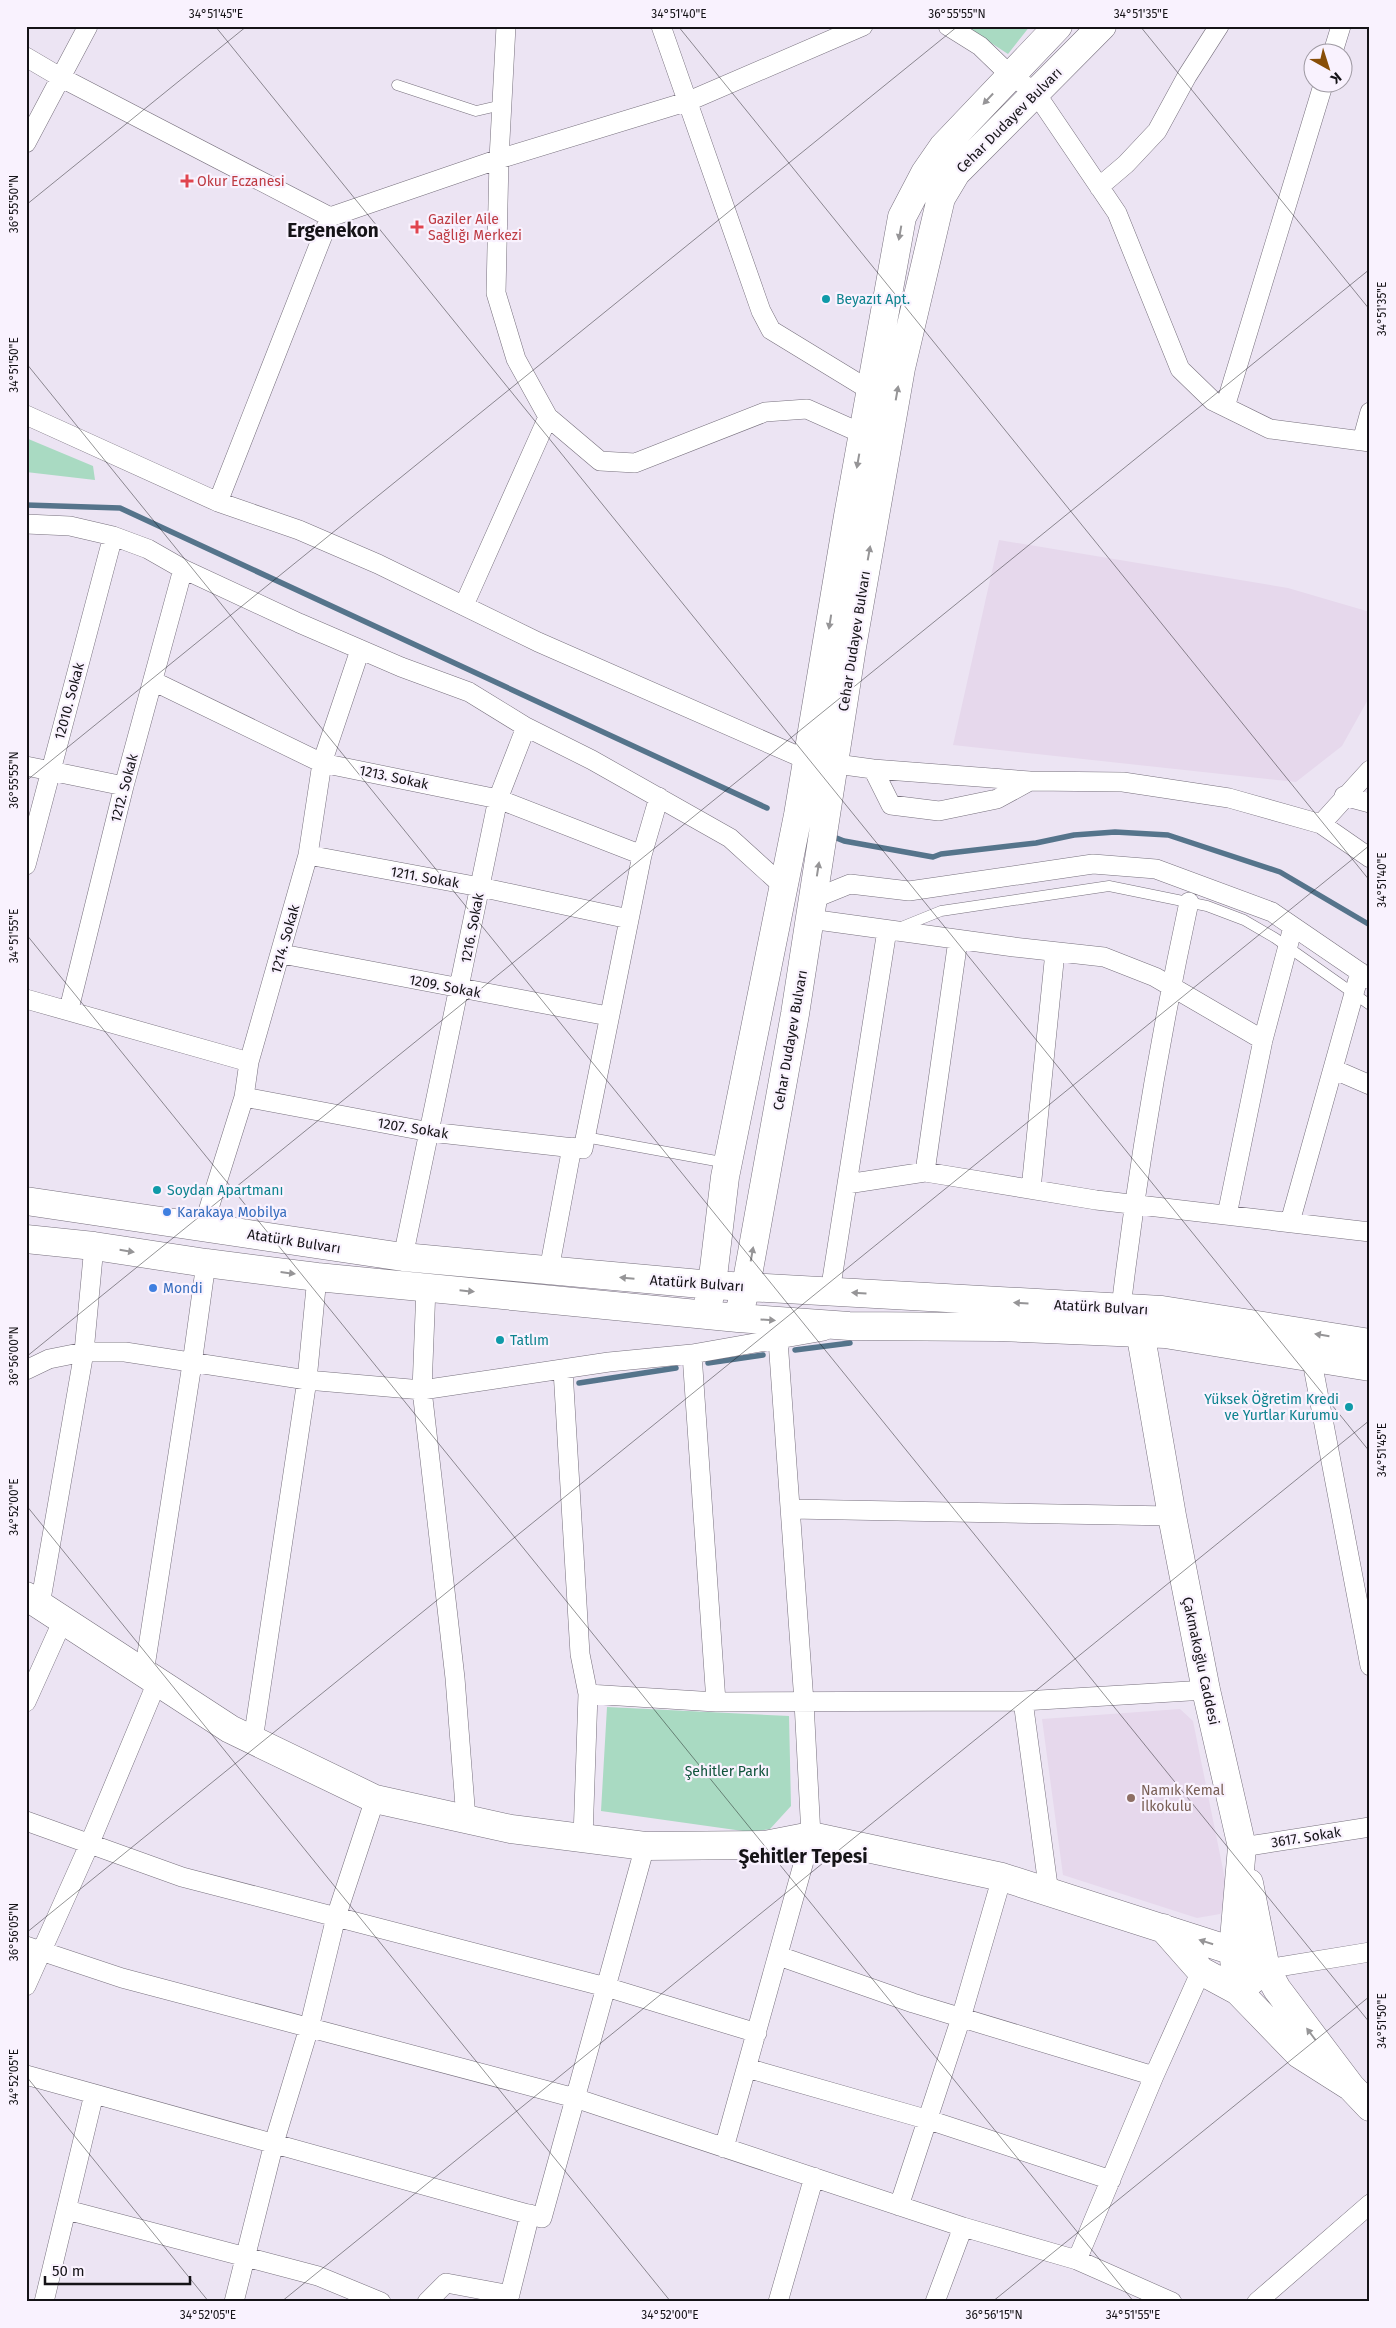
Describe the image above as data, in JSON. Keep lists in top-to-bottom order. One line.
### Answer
{"streets":{"street":["Cehar Dudayev Bulvarı","12010. Sokak","1213. Sokak","1212. Sokak","1211. Sokak","1216. Sokak","1214. Sokak","1209. Sokak","1207. Sokak","Atatürk Bulvarı","Çakmakoğlu Caddesi","3617. Sokak"]},"crossings":[["Cehar Dudayev Bulvarı","Atatürk Bulvarı"],["1213. Sokak","1212. Sokak"],["1213. Sokak","1216. Sokak"],["1213. Sokak","1214. Sokak"],["1211. Sokak","1216. Sokak"],["1211. Sokak","1214. Sokak"],["1216. Sokak","1209. Sokak"],["1216. Sokak","1207. Sokak"],["1216. Sokak","Atatürk Bulvarı"],["1214. Sokak","1209. Sokak"],["1214. Sokak","1207. Sokak"],["1214. Sokak","Atatürk Bulvarı"],["Atatürk Bulvarı","Çakmakoğlu Caddesi"],["Çakmakoğlu Caddesi","3617. Sokak"]],"districts":["Ergenekon","Şehitler Tepesi"],"parks":["Şehitler Parkı"],"places":{"health":["Okur Eczanesi","Gaziler Aile Sağlığı Merkezi"],"other":["Beyazıt Apt.","Soydan Apartmanı","Karakaya Mobilya","Mondi","Tatlım","Yüksek Öğretim Kredi ve Yurtlar Kurumu","Namık Kemal İlkokulu"]},"scale_bar":"50 m","north":"bottom right","coordinates":["34°51'45\"E","34°51'40\"E","36°55'55\"N","34°51'35\"E","36°55'50\"N","34°51'50\"E","34°51'55\"E","36°56'00\"N","34°52'00\"E","36°56'05\"N","34°52'05\"E","36°56'15\"N"]}
